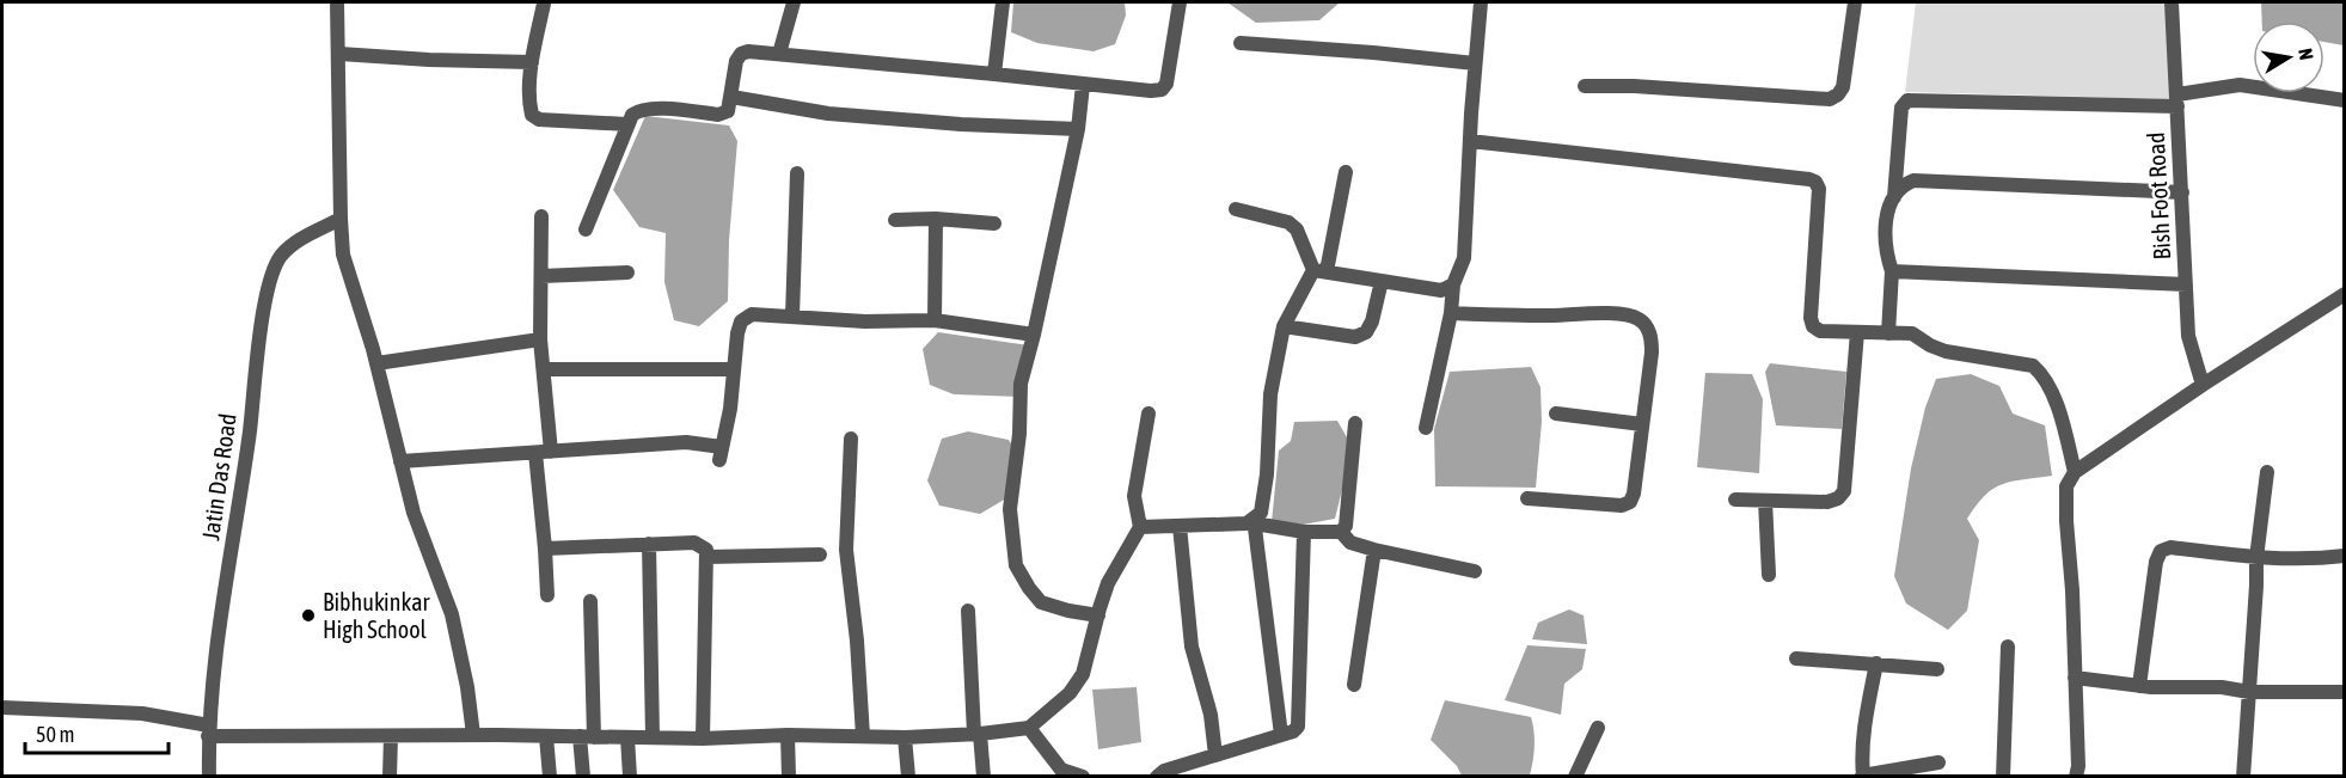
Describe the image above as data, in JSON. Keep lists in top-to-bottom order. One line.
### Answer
{"streets":{"street":["Bish Foot Road","Jatin Das Road"]},"places":["Bibhukinkar High School"],"scale_bar":"50 m","north":"right"}
